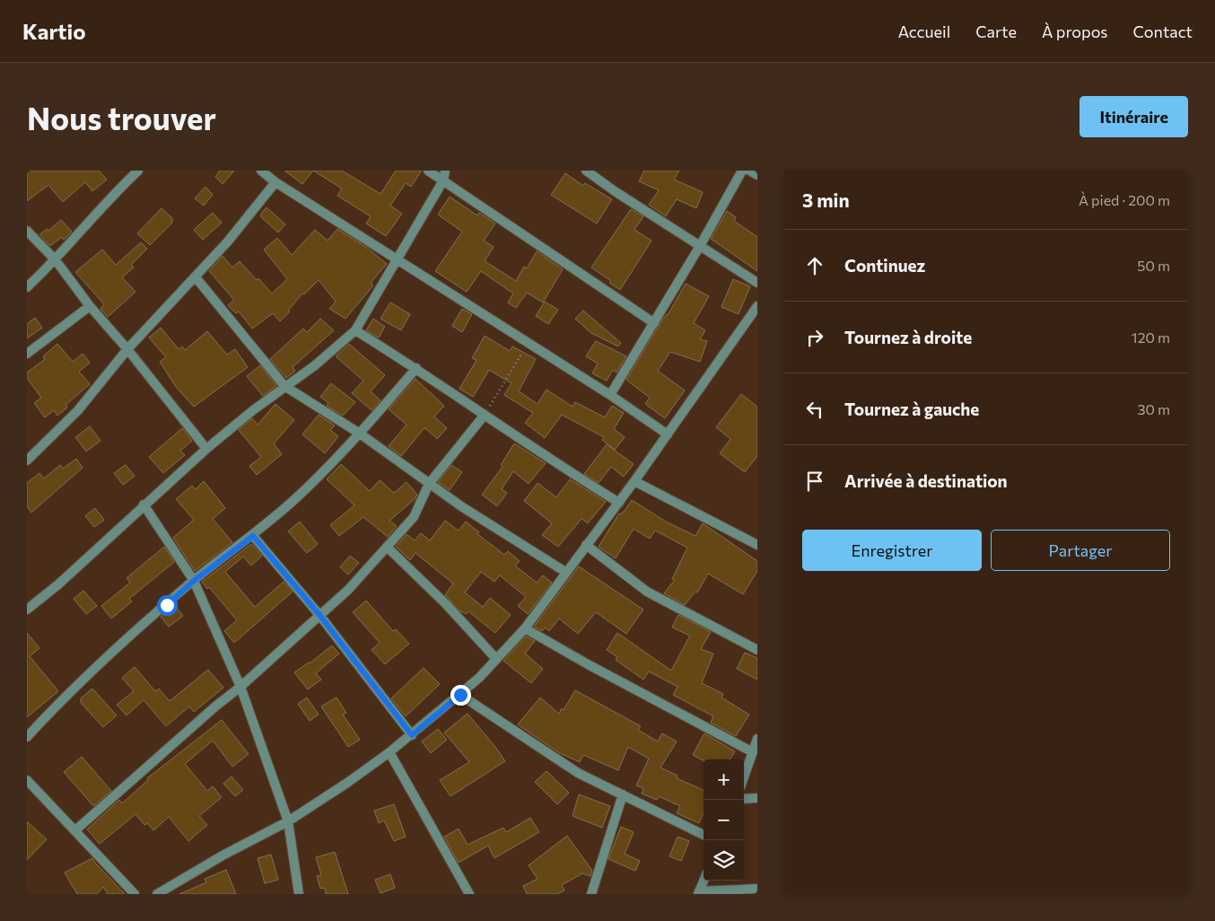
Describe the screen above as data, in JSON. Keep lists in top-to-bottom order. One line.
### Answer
{"page":{"header":"Kartio","nav":["Accueil","Carte","À propos","Contact"],"buttons":["Itinéraire",["Enregistrer","Partager"]],"title":"Nous trouver","heading":["3 min","À pied · 200 m"],"list":[["Continuez","50 m"],["Tournez à droite","120 m"],["Tournez à gauche","30 m"],"Arrivée à destination"],"map_buttons":["+","−"]}}
